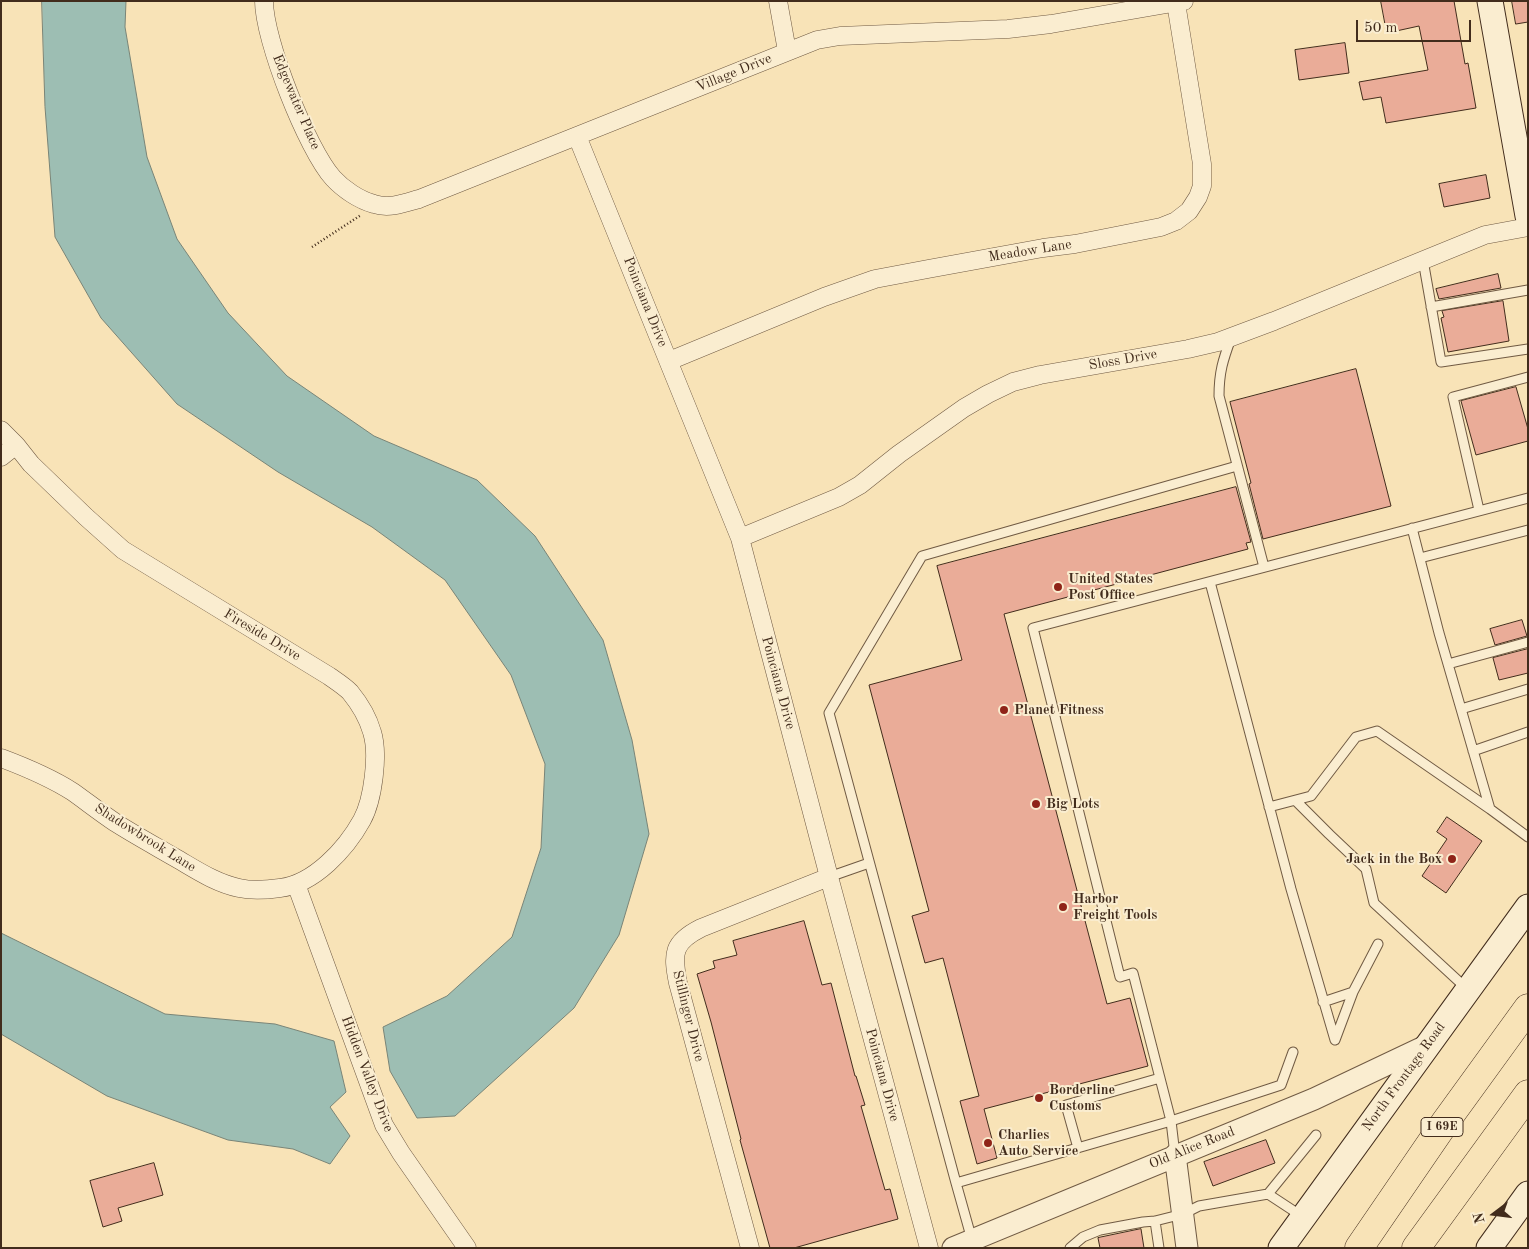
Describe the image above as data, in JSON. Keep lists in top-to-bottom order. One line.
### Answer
{"streets":{"highway":["I 69E"],"main road":["North Frontage Road"],"street":["Village Drive","Edgewater Place","Meadow Lane","Poinciana Drive","Sloss Drive","Fireside Drive","Shadowbrook Lane","Stillinger Drive","Hidden Valley Drive","Old Alice Road"]},"crossings":[["Village Drive","Edgewater Place"],["Village Drive","Meadow Lane"],["Village Drive","Poinciana Drive"],["Meadow Lane","Poinciana Drive"],["Poinciana Drive","Sloss Drive"],["Poinciana Drive","Stillinger Drive"],["Fireside Drive","Shadowbrook Lane"],["Fireside Drive","Hidden Valley Drive"],["Shadowbrook Lane","Hidden Valley Drive"],["North Frontage Road","Old Alice Road"]],"places":["United States Post Office","Planet Fitness","Big Lots","Jack in the Box","Harbor Freight Tools","Borderline Customs","Charlies Auto Service"],"scale_bar":"50 m","north":"left"}
